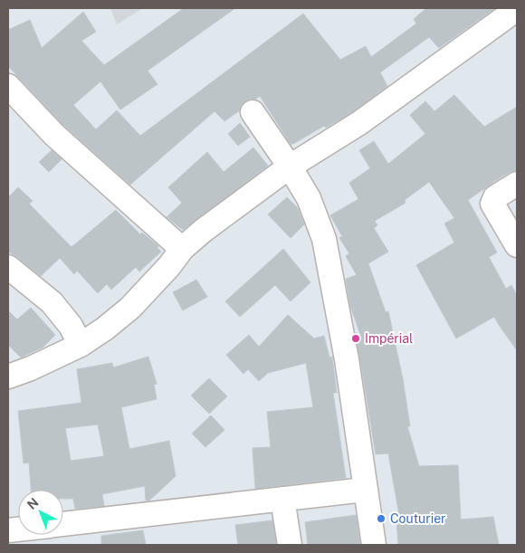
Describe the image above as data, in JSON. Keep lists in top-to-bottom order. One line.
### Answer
{"places":["Impérial","Couturier"],"north":"top left"}
